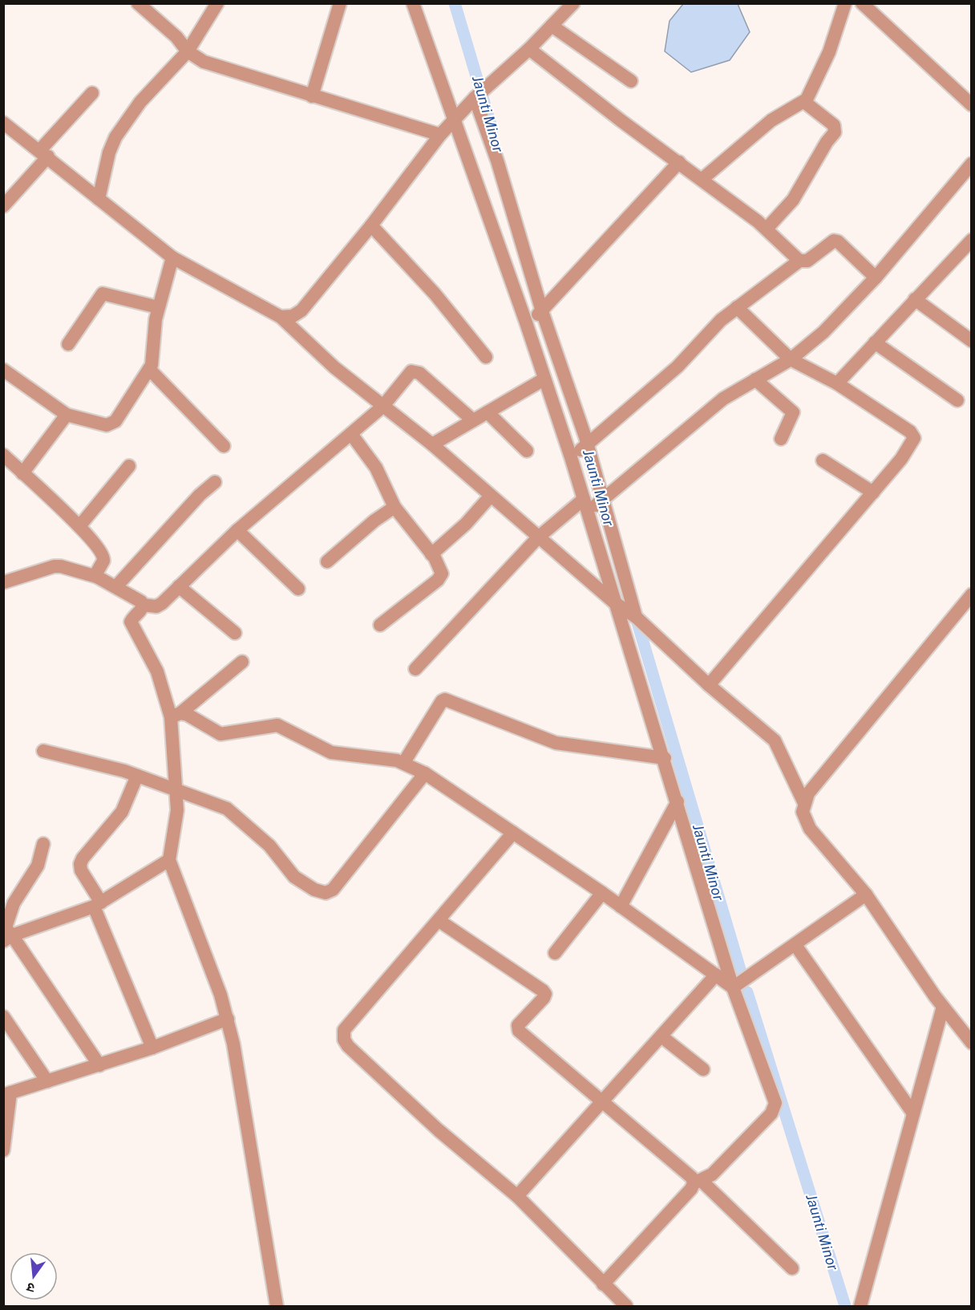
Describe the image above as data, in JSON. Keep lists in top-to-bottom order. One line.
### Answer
{"water":["Jaunti Minor"],"north":"bottom"}
